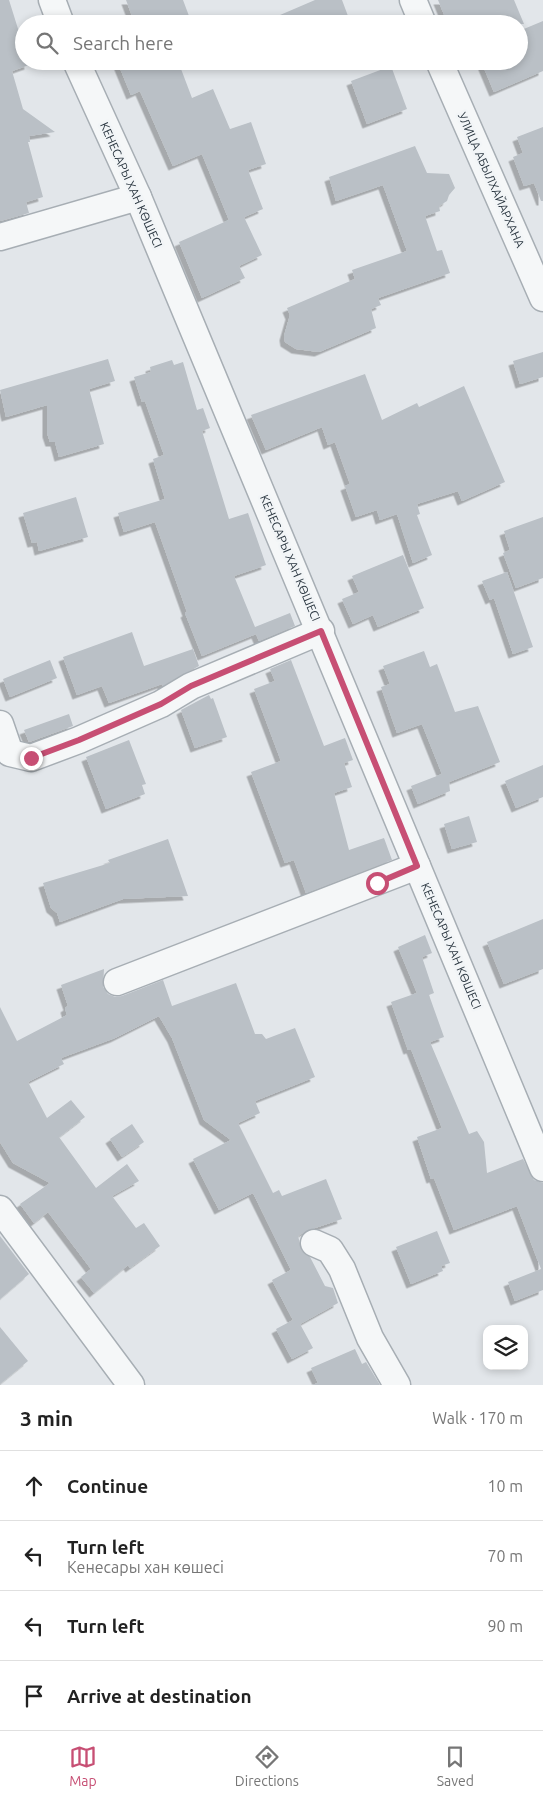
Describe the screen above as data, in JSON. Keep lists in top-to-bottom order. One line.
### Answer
{"streets":{"street":["УЛИЦА АБЫЛХАЙАРХАНА","КЕНЕСАРЫ ХАН КӨШЕСІ"]},"page":{"search":"Search here","heading":["3 min","Walk · 170 m"],"list":[["Continue","10 m"],["Turn left","Кенесары хан көшесі","70 m"],["Turn left","90 m"],"Arrive at destination"],"nav":["Map","Directions","Saved"]}}
